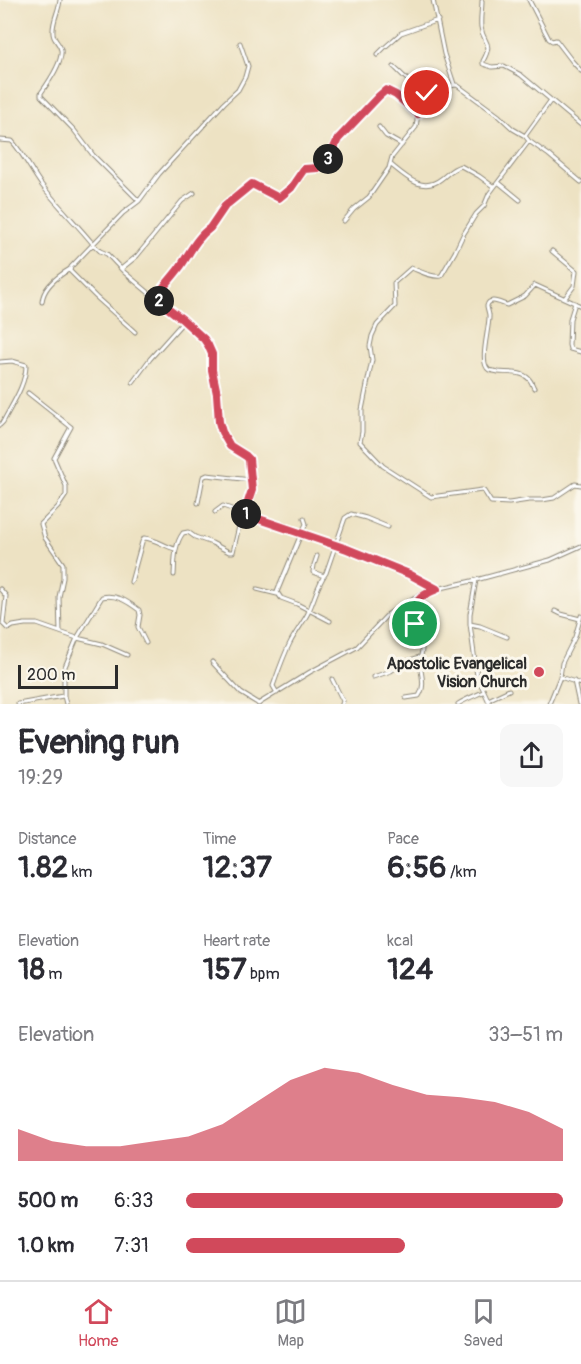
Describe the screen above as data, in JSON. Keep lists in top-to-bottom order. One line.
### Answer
{"places":["Apostolic Evangelical Vision Church"],"scale_bar":"200 m","page":{"pins":["3","2","1"],"scale":"200 m","heading":["Evening run","19:29"],"stats":[["Distance","1.82 km"],["Time","12:37"],["Pace","6:56 /km"],["Elevation","18 m"],["Heart rate","157 bpm"],["kcal","124"]],"chart":["Elevation","33–51 m"],"list":[{"name":"500 m","note":"6:33"},{"name":"1.0 km","note":"7:31"}],"tabs":["Home","Map","Saved"]}}
